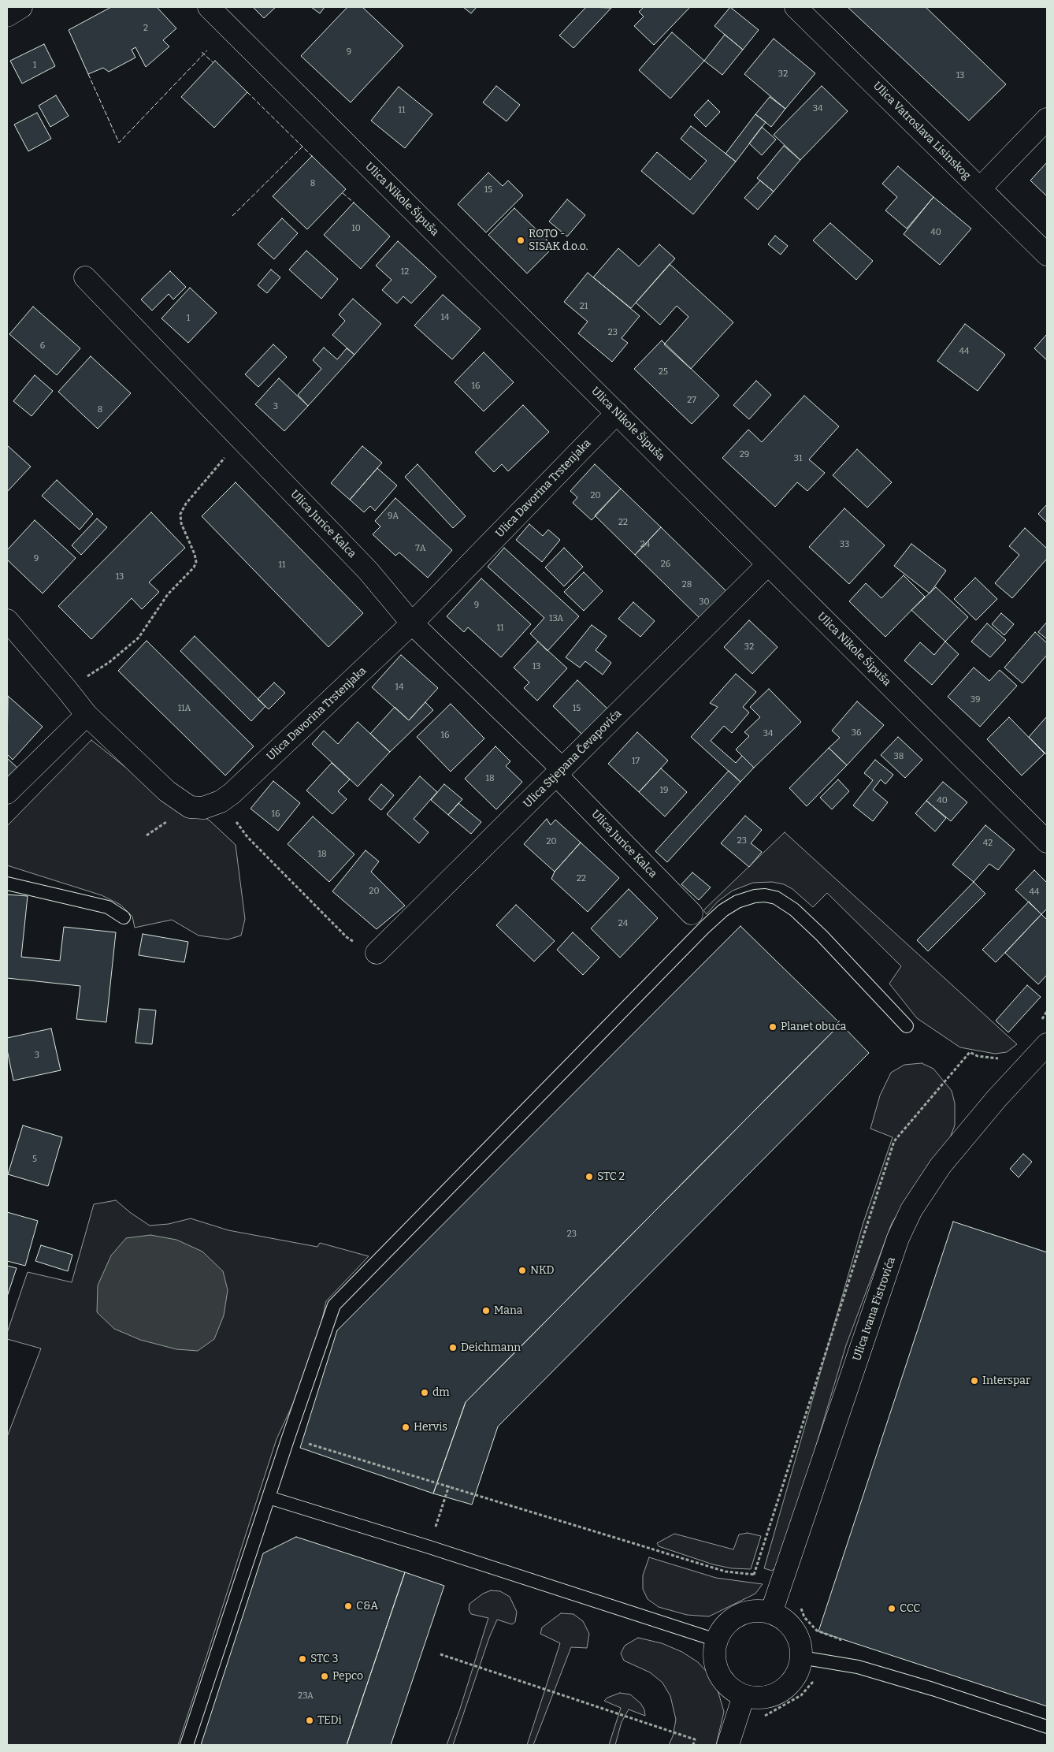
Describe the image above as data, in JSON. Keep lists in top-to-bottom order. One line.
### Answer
{"streets":{"street":["Ulica Vatroslava Lisinskog","Ulica Nikole Šipuša","Ulica Davorina Trstenjaka","Ulica Jurice Kalca","Ulica Stjepana Čevapovića","Ulica Ivana Fistrovića"]},"crossings":[["Ulica Nikole Šipuša","Ulica Davorina Trstenjaka"],["Ulica Nikole Šipuša","Ulica Stjepana Čevapovića"],["Ulica Davorina Trstenjaka","Ulica Jurice Kalca"],["Ulica Jurice Kalca","Ulica Stjepana Čevapovića"]],"places":["ROTO - SISAK d.o.o.","Planet obuća","STC 2","NKD","Mana","Deichmann","Interspar","dm","Hervis","C&A","CCC","STC 3","Pepco","TEDi"],"house_numbers":["2","9","1","32","13","34","11","8","15","10","40","12","21","14","1","23","6","44","25","16","27","3","8","29","31","20","9A","22","24","33","7A","9","26","11","13","28","30","9","13A","11","32","13","14","39","11A","15","36","34","16","38","17","18","19","40","16","23","20","42","18","22","20","44","24","3","5","23","23A"]}
